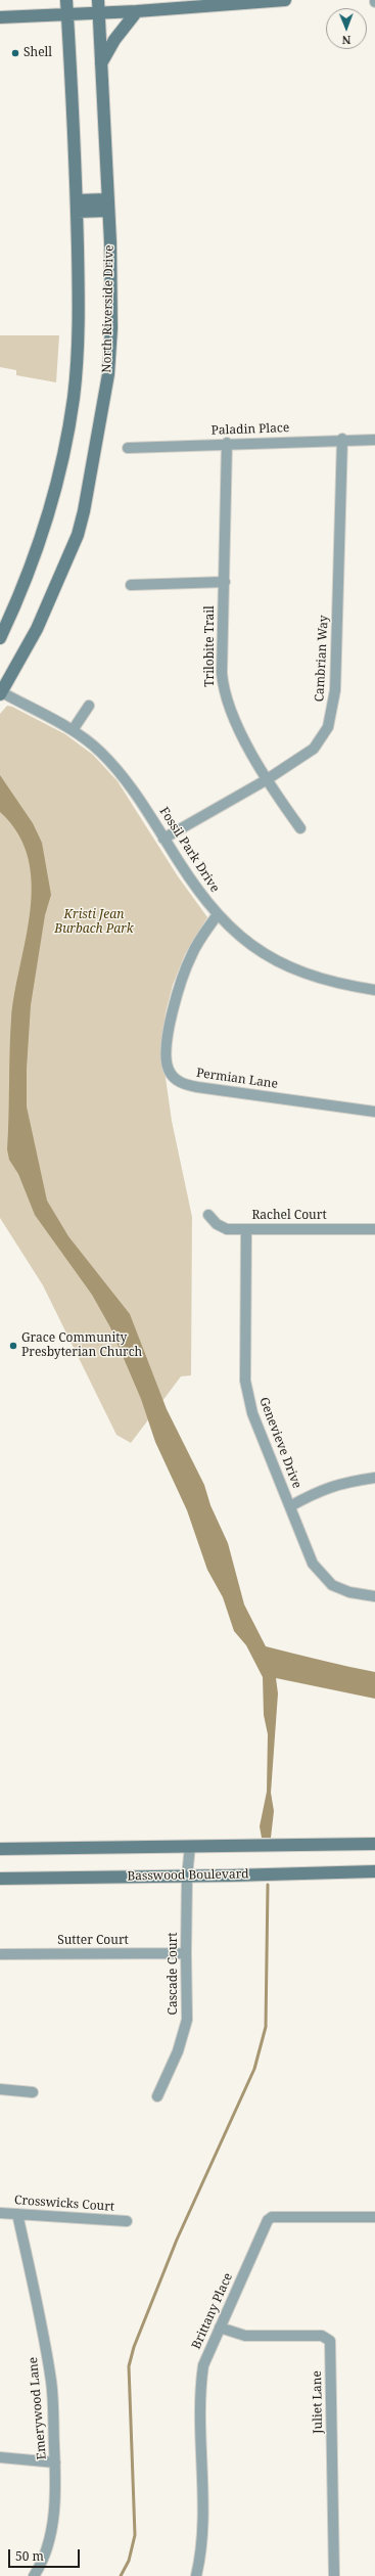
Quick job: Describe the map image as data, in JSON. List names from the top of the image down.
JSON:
{
  "streets": {
    "main road": ["North Riverside Drive", "Basswood Boulevard"],
    "street": [
      "Paladin Place",
      "Trilobite Trail",
      "Cambrian Way",
      "Fossil Park Drive",
      "Permian Lane",
      "Rachel Court",
      "Genevieve Drive",
      "Sutter Court",
      "Cascade Court",
      "Crosswicks Court",
      "Brittany Place",
      "Juliet Lane",
      "Emerywood Lane"
    ]
  },
  "crossings": [
    ["North Riverside Drive", "Fossil Park Drive"],
    ["Paladin Place", "Trilobite Trail"],
    ["Paladin Place", "Cambrian Way"],
    ["Trilobite Trail", "Cambrian Way"],
    ["Cambrian Way", "Fossil Park Drive"],
    ["Fossil Park Drive", "Permian Lane"],
    ["Rachel Court", "Genevieve Drive"],
    ["Basswood Boulevard", "Cascade Court"],
    ["Sutter Court", "Cascade Court"],
    ["Crosswicks Court", "Emerywood Lane"],
    ["Brittany Place", "Juliet Lane"]
  ],
  "parks": ["Kristi Jean Burbach Park"],
  "places": ["Shell", "Grace Community Presbyterian Church"],
  "scale_bar": "50 m",
  "north": "bottom"
}
